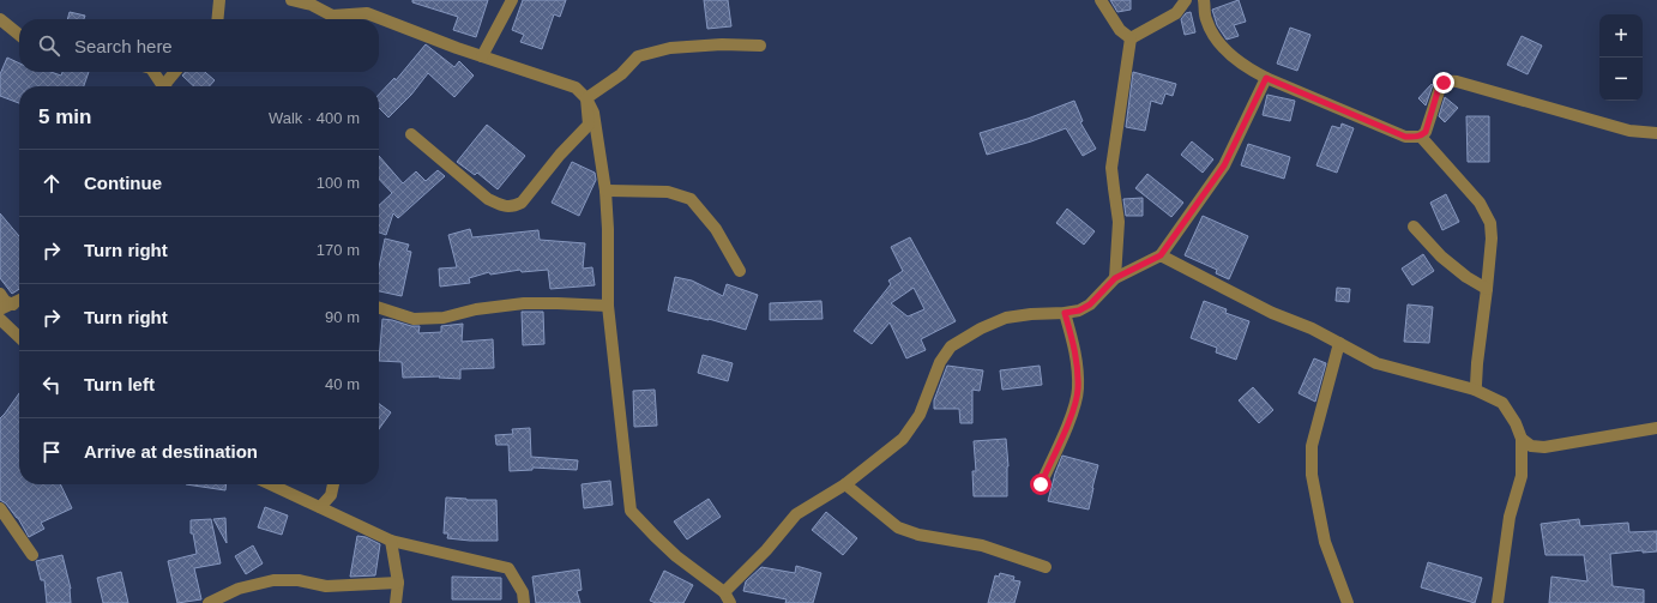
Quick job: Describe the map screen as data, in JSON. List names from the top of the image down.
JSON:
{
  "page": {
    "map_buttons": ["+", "−"],
    "search": "Search here",
    "heading": ["5 min", "Walk · 400 m"],
    "list": [
      ["Continue", "100 m"],
      ["Turn right", "170 m"],
      ["Turn right", "90 m"],
      ["Turn left", "40 m"],
      "Arrive at destination"
    ]
  }
}
